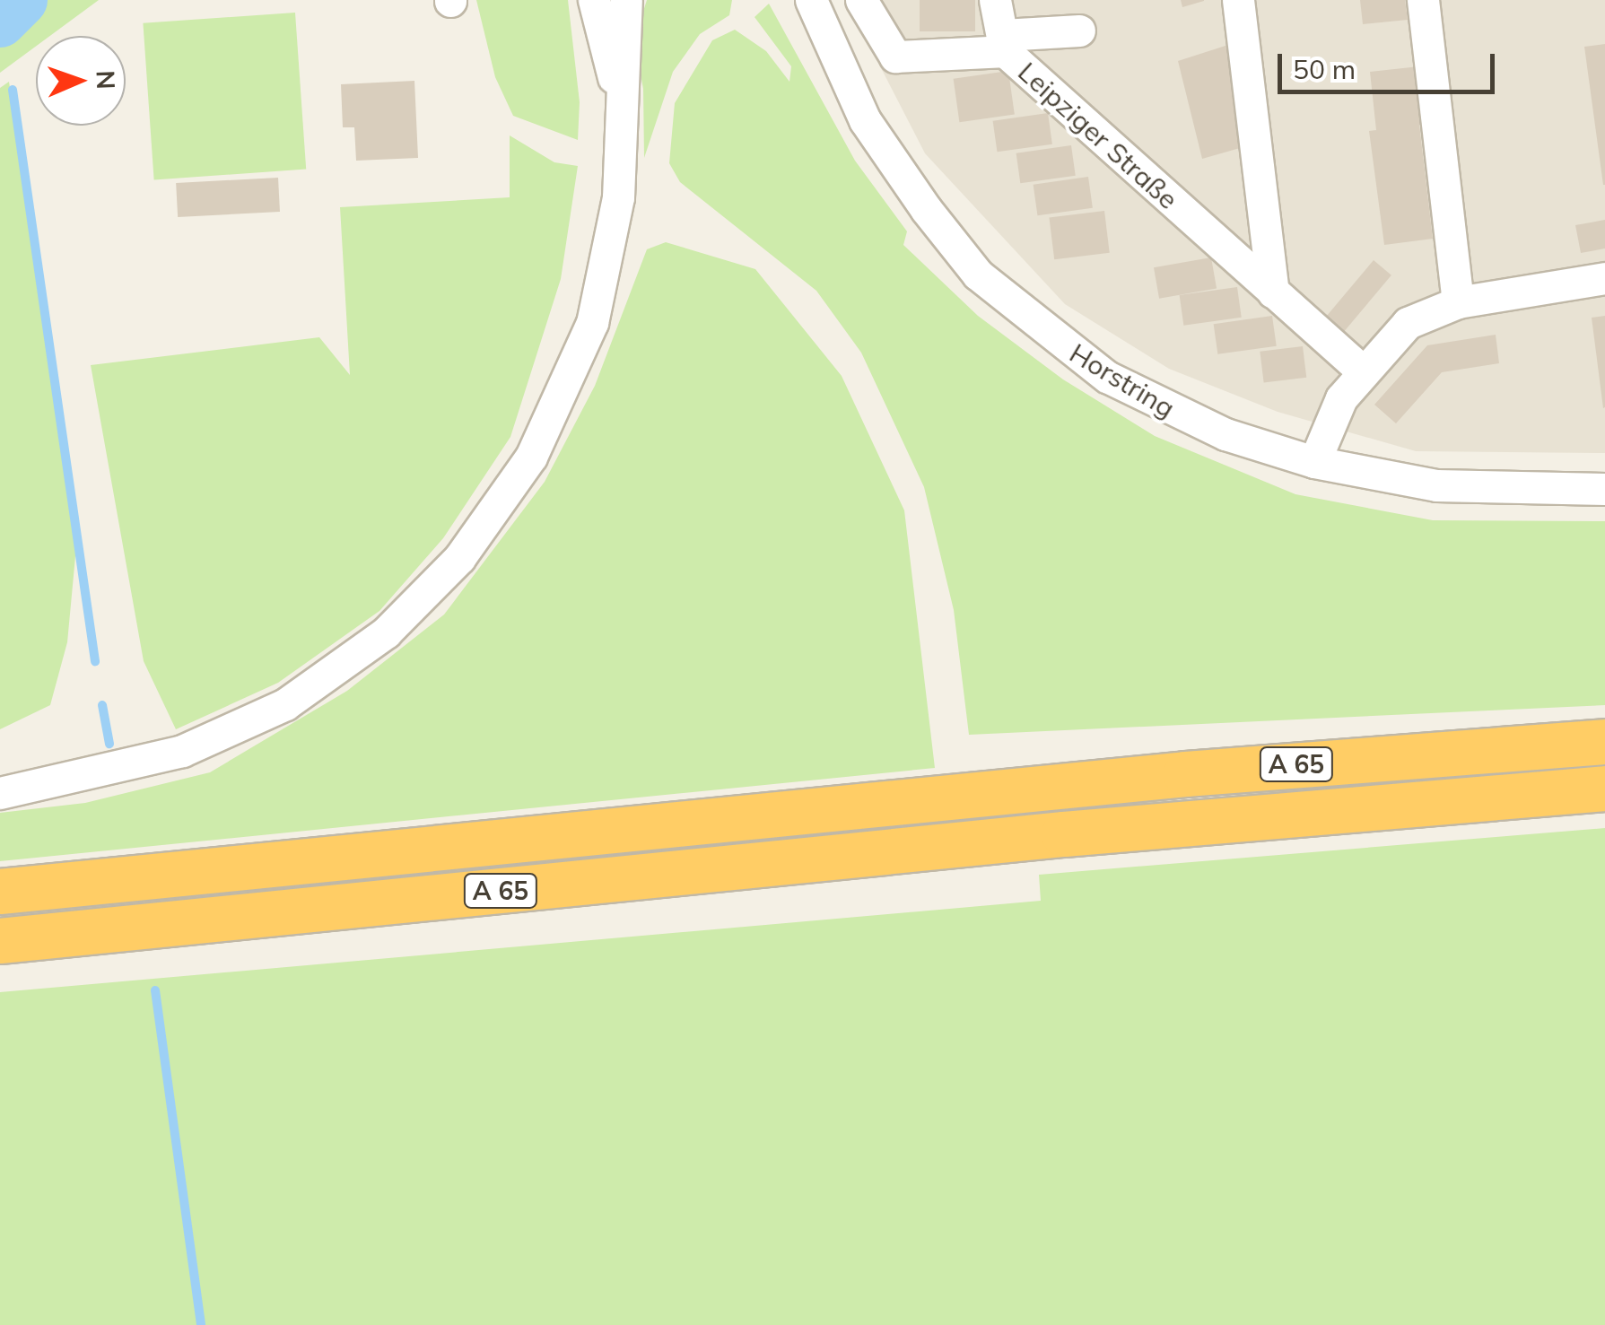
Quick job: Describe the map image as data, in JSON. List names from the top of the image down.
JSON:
{
  "streets": {
    "highway": ["A 65"],
    "street": ["Leipziger Straße", "Horstring"]
  },
  "scale_bar": "50 m",
  "north": "right"
}
